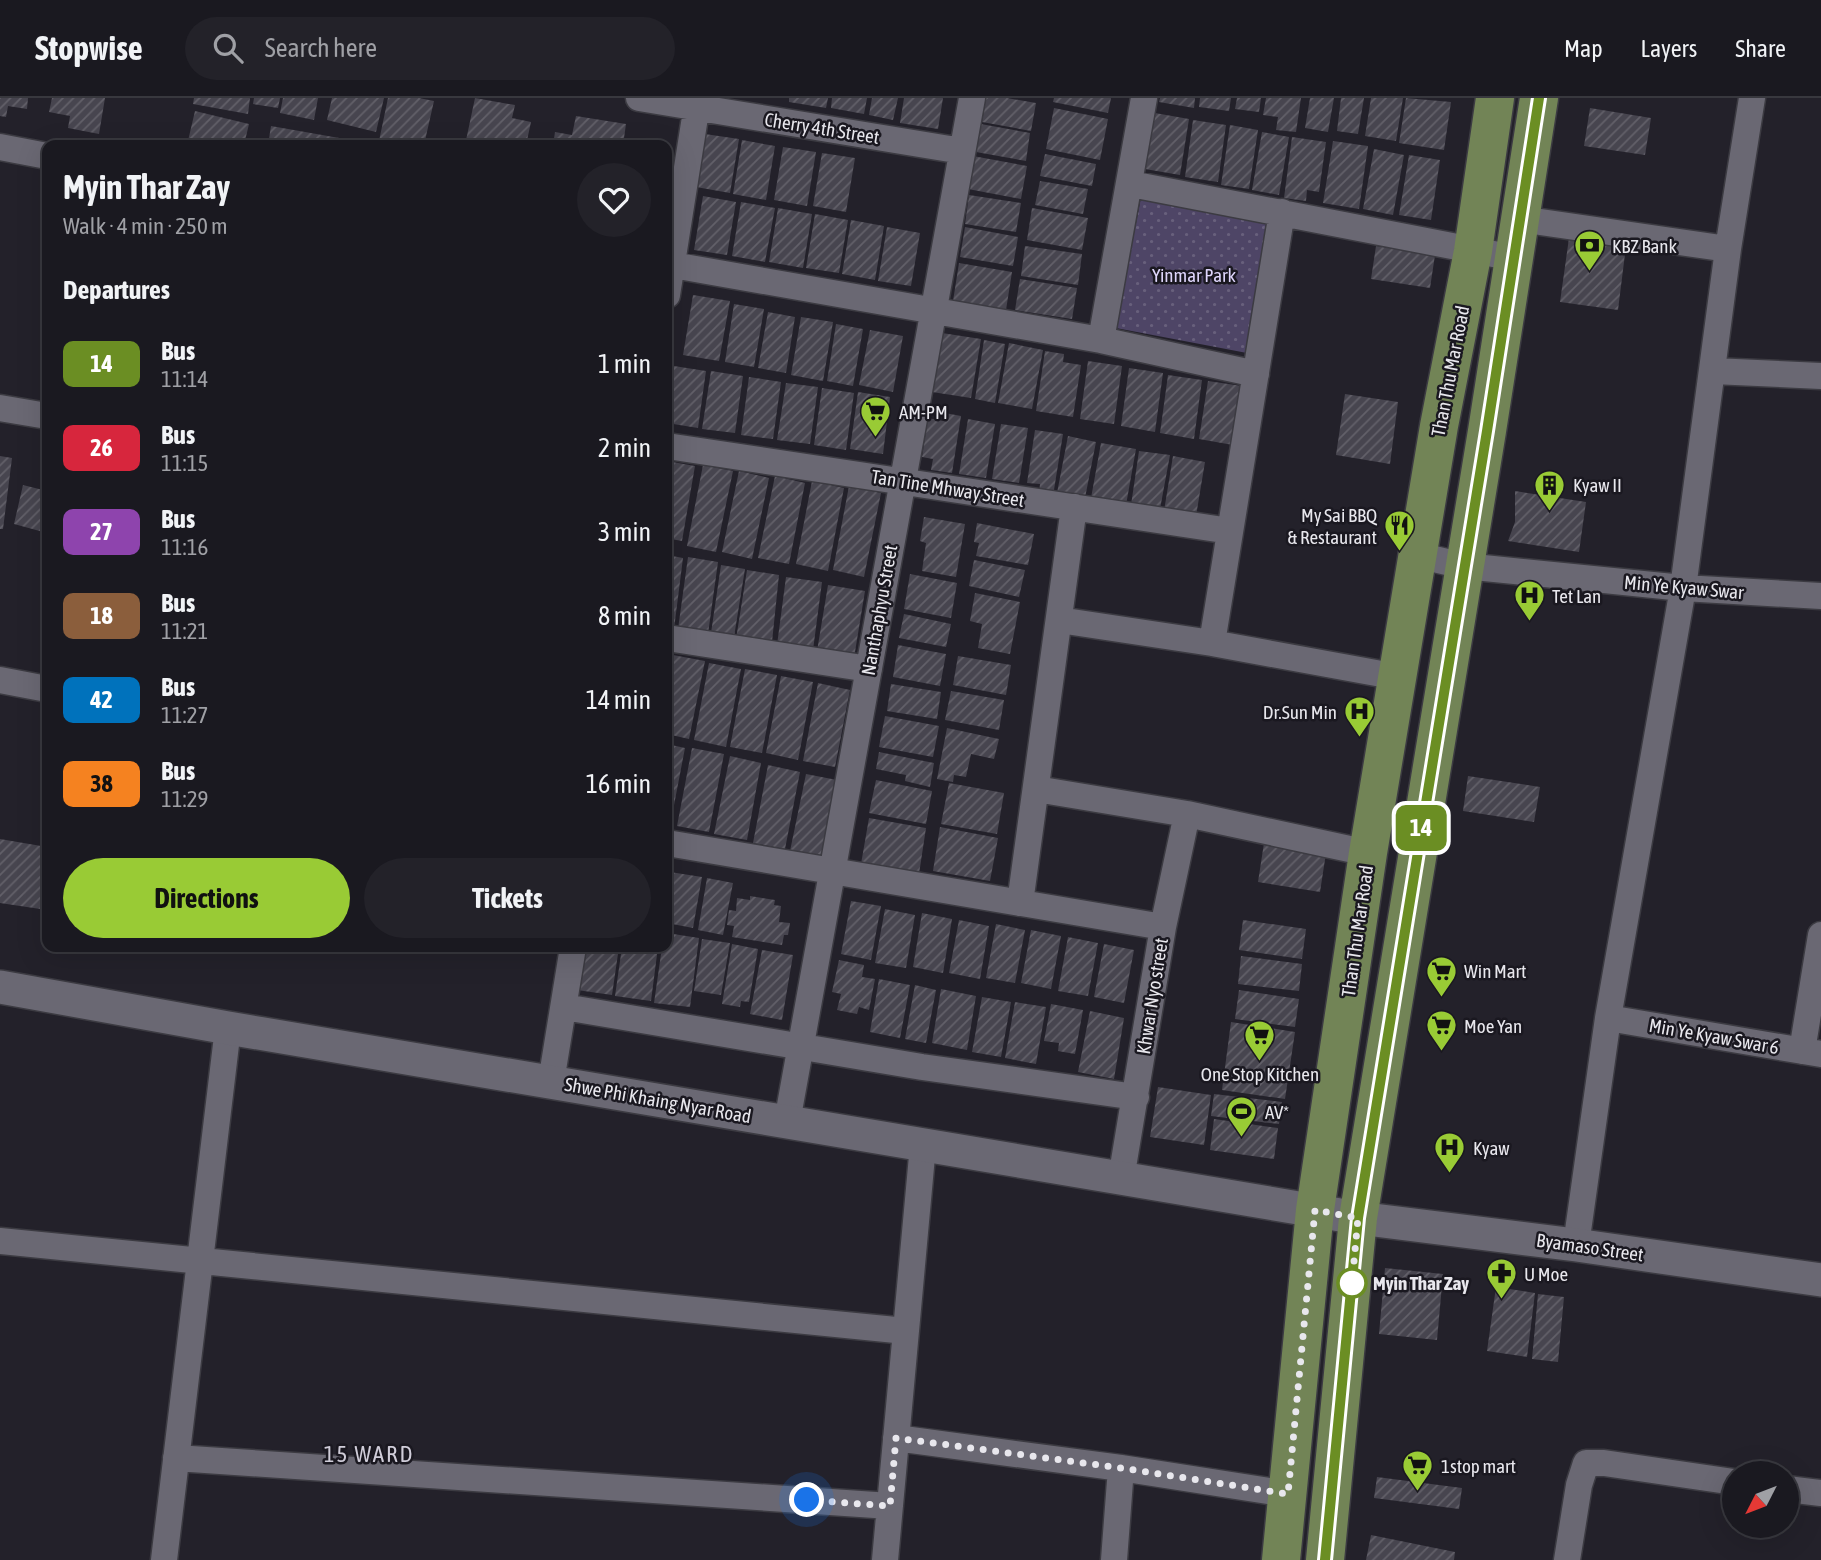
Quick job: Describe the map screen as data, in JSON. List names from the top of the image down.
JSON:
{
  "streets": {
    "main road": ["Than Thu Mar Road"],
    "street": [
      "Cherry 4th Street",
      "Tan Tine Mhway Street",
      "Min Ye Kyaw Swar",
      "Nanthaphyu Street",
      "Khwar Nyo street",
      "Min Ye Kyaw Swar 6",
      "Shwe Phi Khaing Nyar Road",
      "Byamaso Street"
    ]
  },
  "crossings": [
    ["Cherry 4th Street", "Nanthaphyu Street"],
    ["Than Thu Mar Road", "Min Ye Kyaw Swar"],
    ["Than Thu Mar Road", "Shwe Phi Khaing Nyar Road"],
    ["Than Thu Mar Road", "Byamaso Street"],
    ["Tan Tine Mhway Street", "Nanthaphyu Street"],
    ["Nanthaphyu Street", "Shwe Phi Khaing Nyar Road"],
    ["Khwar Nyo street", "Shwe Phi Khaing Nyar Road"],
    ["Shwe Phi Khaing Nyar Road", "Byamaso Street"]
  ],
  "districts": ["15 WARD"],
  "parks": ["Yinmar Park"],
  "places": {
    "bank": ["KBZ Bank"],
    "supermarket": [
      "AM-PM",
      "Win Mart",
      "Moe Yan",
      "One Stop Kitchen",
      "1stop mart"
    ],
    "building": ["Kyaw II"],
    "restaurant": ["My Sai BBQ & Restaurant"],
    "hospital": ["Tet Lan", "Dr.Sun Min", "Kyaw"],
    "sports": ["AV*"],
    "other": ["Myin Thar Zay"],
    "pharmacy": ["U Moe"]
  },
  "lines": ["bus line 14"],
  "north": "bottom left",
  "page": {
    "header": "Stopwise",
    "search": "Search here",
    "nav": ["Map", "Layers", "Share"],
    "on_map": "14",
    "heading": [
      ["Myin Thar Zay", "Walk · 4 min · 250 m"],
      "Departures"
    ],
    "list": [
      {
        "mark": "14",
        "name": "Bus",
        "note": "11:14",
        "value": "1 min"
      },
      {
        "mark": "26",
        "name": "Bus",
        "note": "11:15",
        "value": "2 min"
      },
      {
        "mark": "27",
        "name": "Bus",
        "note": "11:16",
        "value": "3 min"
      },
      {
        "mark": "18",
        "name": "Bus",
        "note": "11:21",
        "value": "8 min"
      },
      {
        "mark": "42",
        "name": "Bus",
        "note": "11:27",
        "value": "14 min"
      },
      {
        "mark": "38",
        "name": "Bus",
        "note": "11:29",
        "value": "16 min"
      }
    ],
    "buttons": ["Directions", "Tickets"]
  }
}
